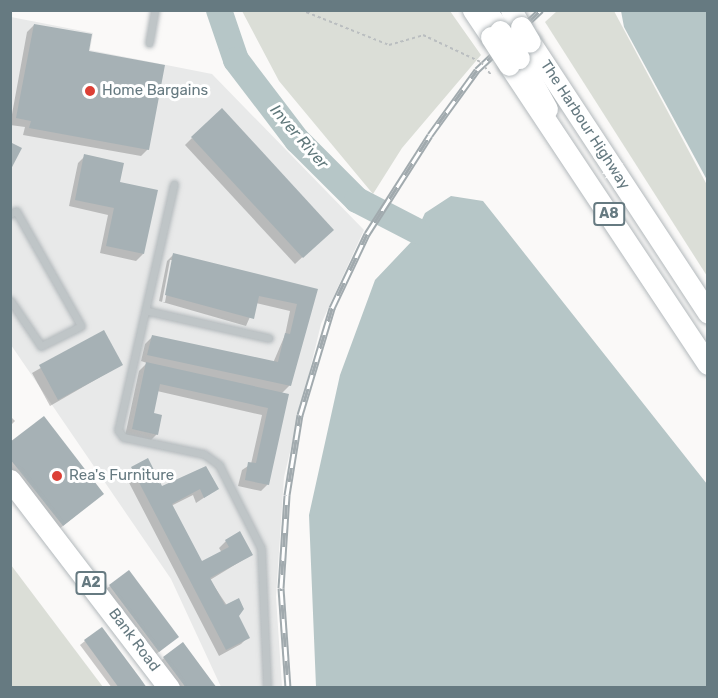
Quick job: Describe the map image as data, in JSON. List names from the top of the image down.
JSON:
{
  "streets": {
    "main road": [
      "The Harbour Highway",
      "A8",
      "A2",
      "Bank Road"
    ]
  },
  "crossings": [
    ["The Harbour Highway", "A8"]
  ],
  "water": ["Inver River"],
  "places": ["Home Bargains", "Rea's Furniture"]
}
